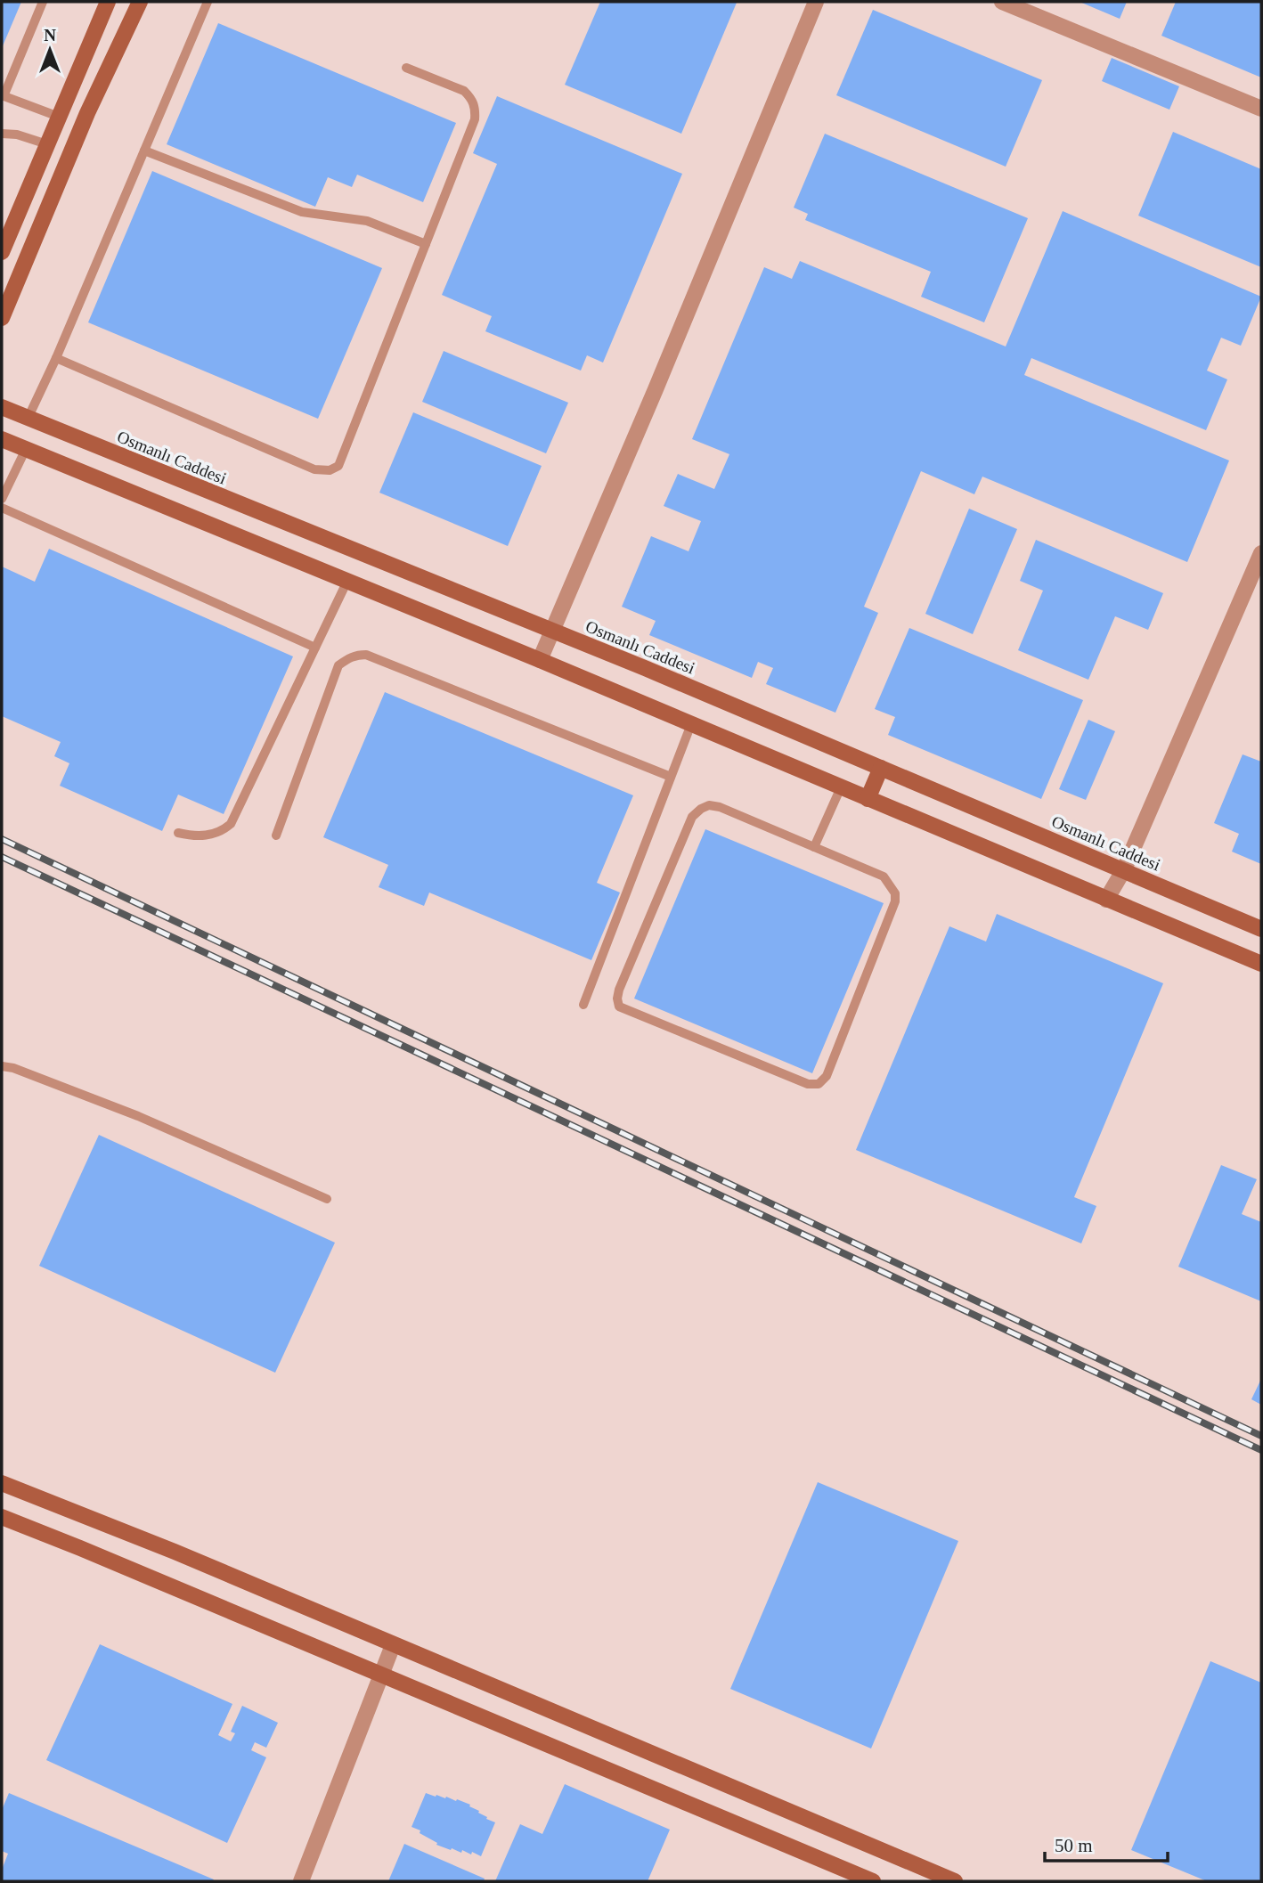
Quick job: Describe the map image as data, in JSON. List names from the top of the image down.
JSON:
{
  "streets": {
    "street": ["Osmanlı Caddesi"]
  },
  "scale_bar": "50 m",
  "north": "top"
}
